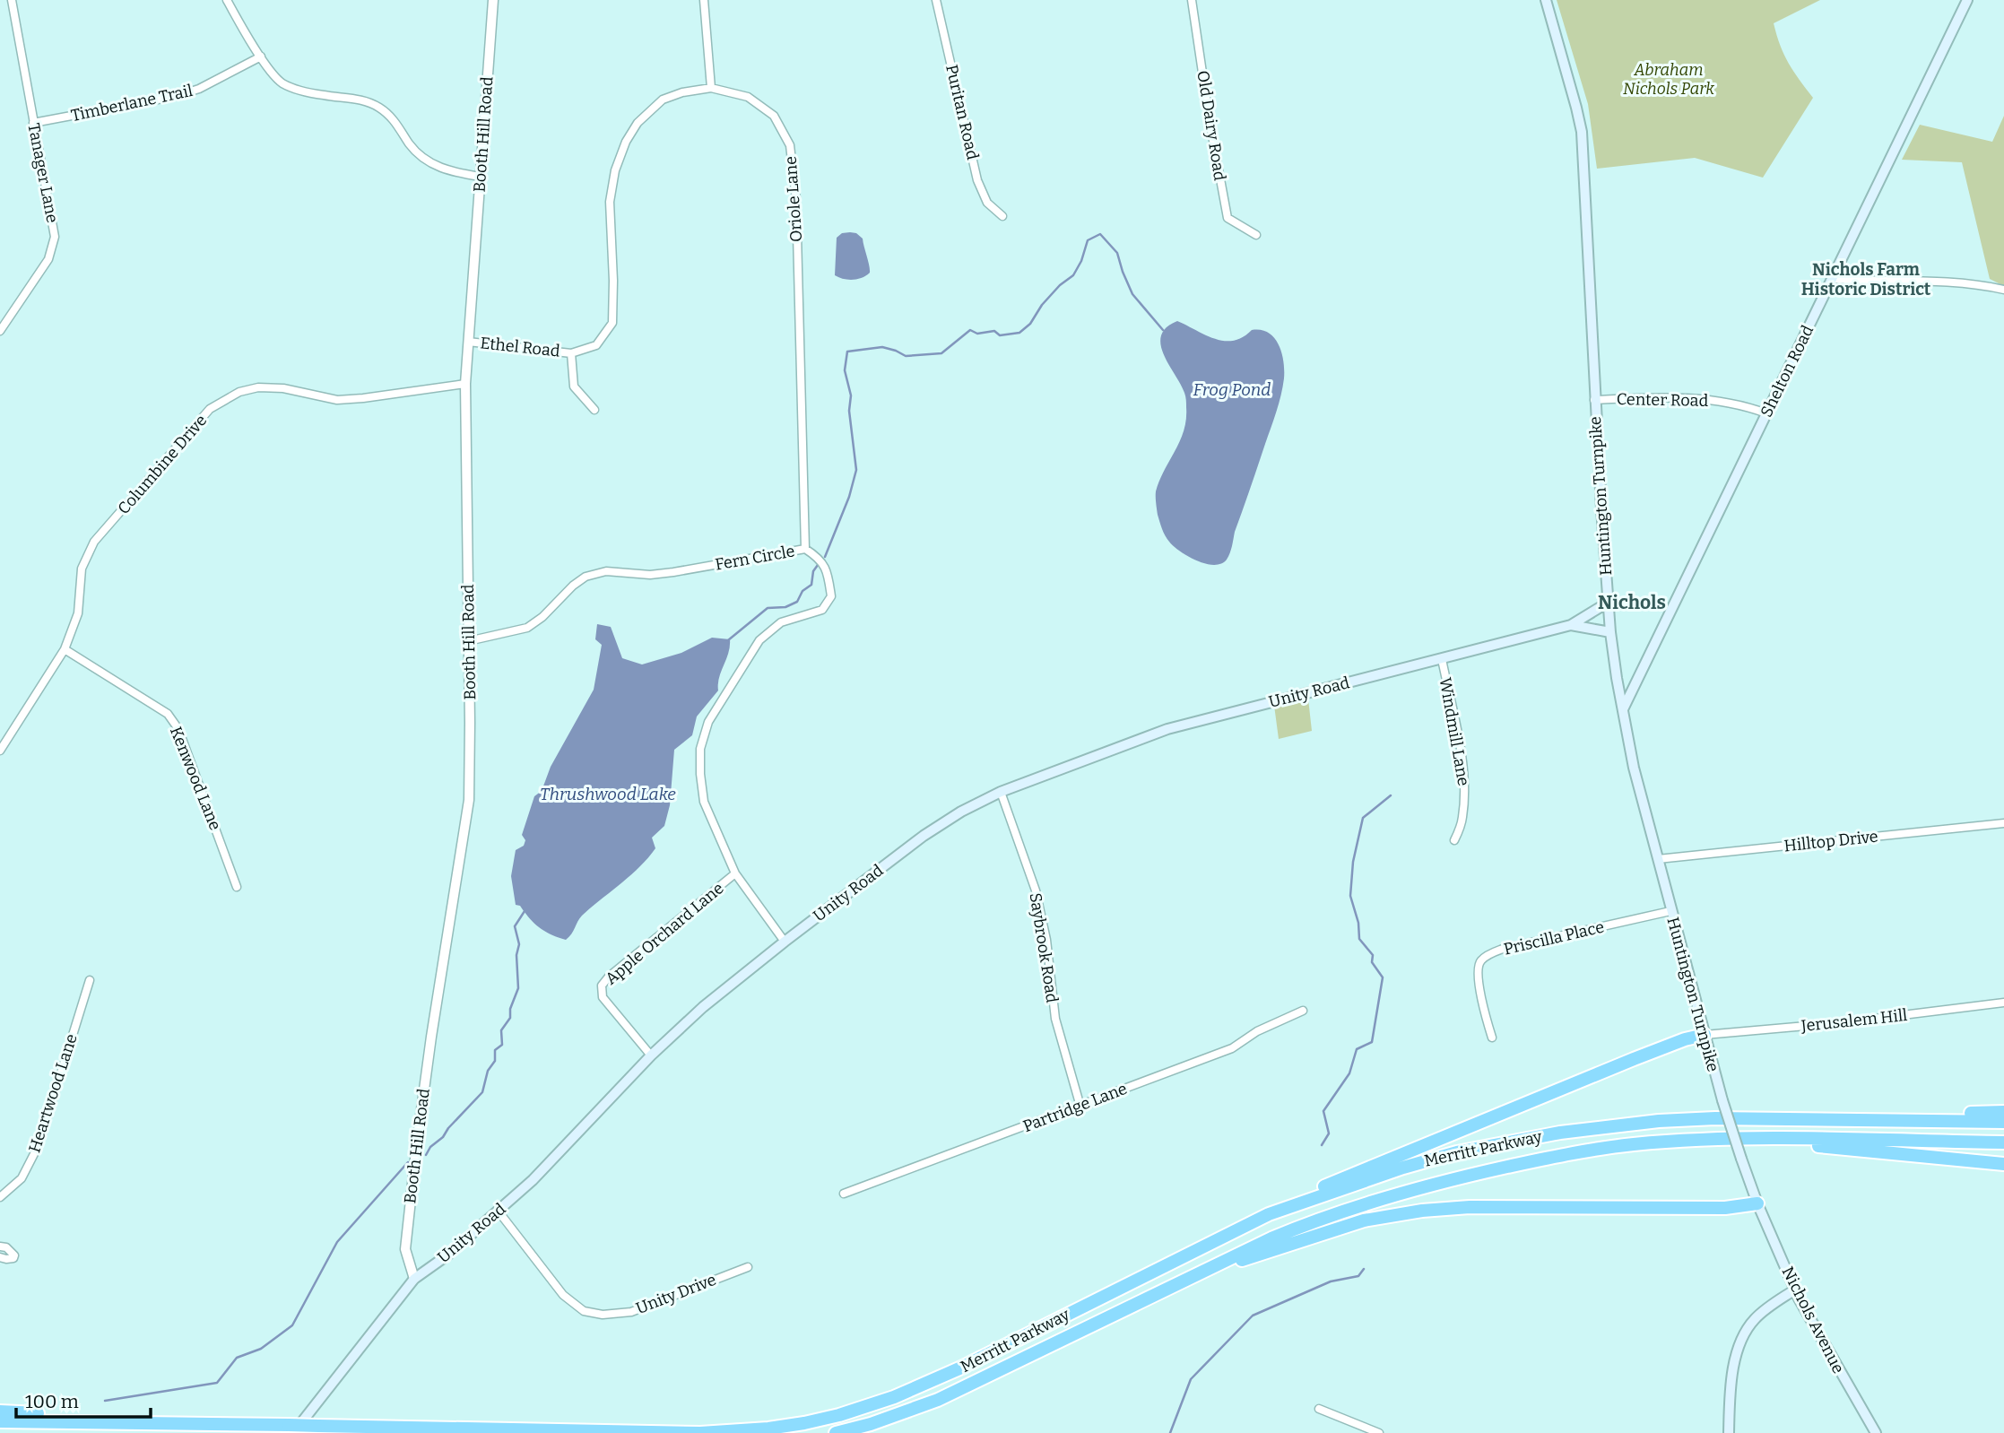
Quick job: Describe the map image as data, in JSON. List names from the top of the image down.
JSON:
{
  "streets": {
    "highway": ["Merritt Parkway"],
    "main road": [
      "Shelton Road",
      "Huntington Turnpike",
      "Unity Road",
      "Nichols Avenue"
    ],
    "street": [
      "Timberlane Trail",
      "Puritan Road",
      "Old Dairy Road",
      "Booth Hill Road",
      "Tanager Lane",
      "Oriole Lane",
      "Ethel Road",
      "Center Road",
      "Columbine Drive",
      "Fern Circle",
      "Windmill Lane",
      "Kenwood Lane",
      "Hilltop Drive",
      "Apple Orchard Lane",
      "Priscilla Place",
      "Saybrook Road",
      "Jerusalem Hill",
      "Heartwood Lane",
      "Partridge Lane",
      "Unity Drive"
    ]
  },
  "crossings": [
    ["Timberlane Trail", "Tanager Lane"],
    ["Booth Hill Road", "Ethel Road"],
    ["Booth Hill Road", "Columbine Drive"],
    ["Booth Hill Road", "Fern Circle"],
    ["Booth Hill Road", "Unity Road"],
    ["Oriole Lane", "Ethel Road"],
    ["Oriole Lane", "Fern Circle"],
    ["Shelton Road", "Center Road"],
    ["Shelton Road", "Huntington Turnpike"],
    ["Center Road", "Huntington Turnpike"],
    ["Columbine Drive", "Kenwood Lane"],
    ["Huntington Turnpike", "Unity Road"],
    ["Huntington Turnpike", "Hilltop Drive"],
    ["Huntington Turnpike", "Priscilla Place"],
    ["Huntington Turnpike", "Jerusalem Hill"],
    ["Huntington Turnpike", "Nichols Avenue"],
    ["Fern Circle", "Unity Road"],
    ["Fern Circle", "Apple Orchard Lane"],
    ["Unity Road", "Windmill Lane"],
    ["Unity Road", "Apple Orchard Lane"],
    ["Unity Road", "Saybrook Road"],
    ["Unity Road", "Merritt Parkway"],
    ["Unity Road", "Unity Drive"],
    ["Saybrook Road", "Partridge Lane"]
  ],
  "districts": ["Nichols Farm Historic District", "Nichols"],
  "water": ["Frog Pond", "Thrushwood Lake"],
  "parks": ["Abraham Nichols Park"],
  "scale_bar": "100 m"
}
